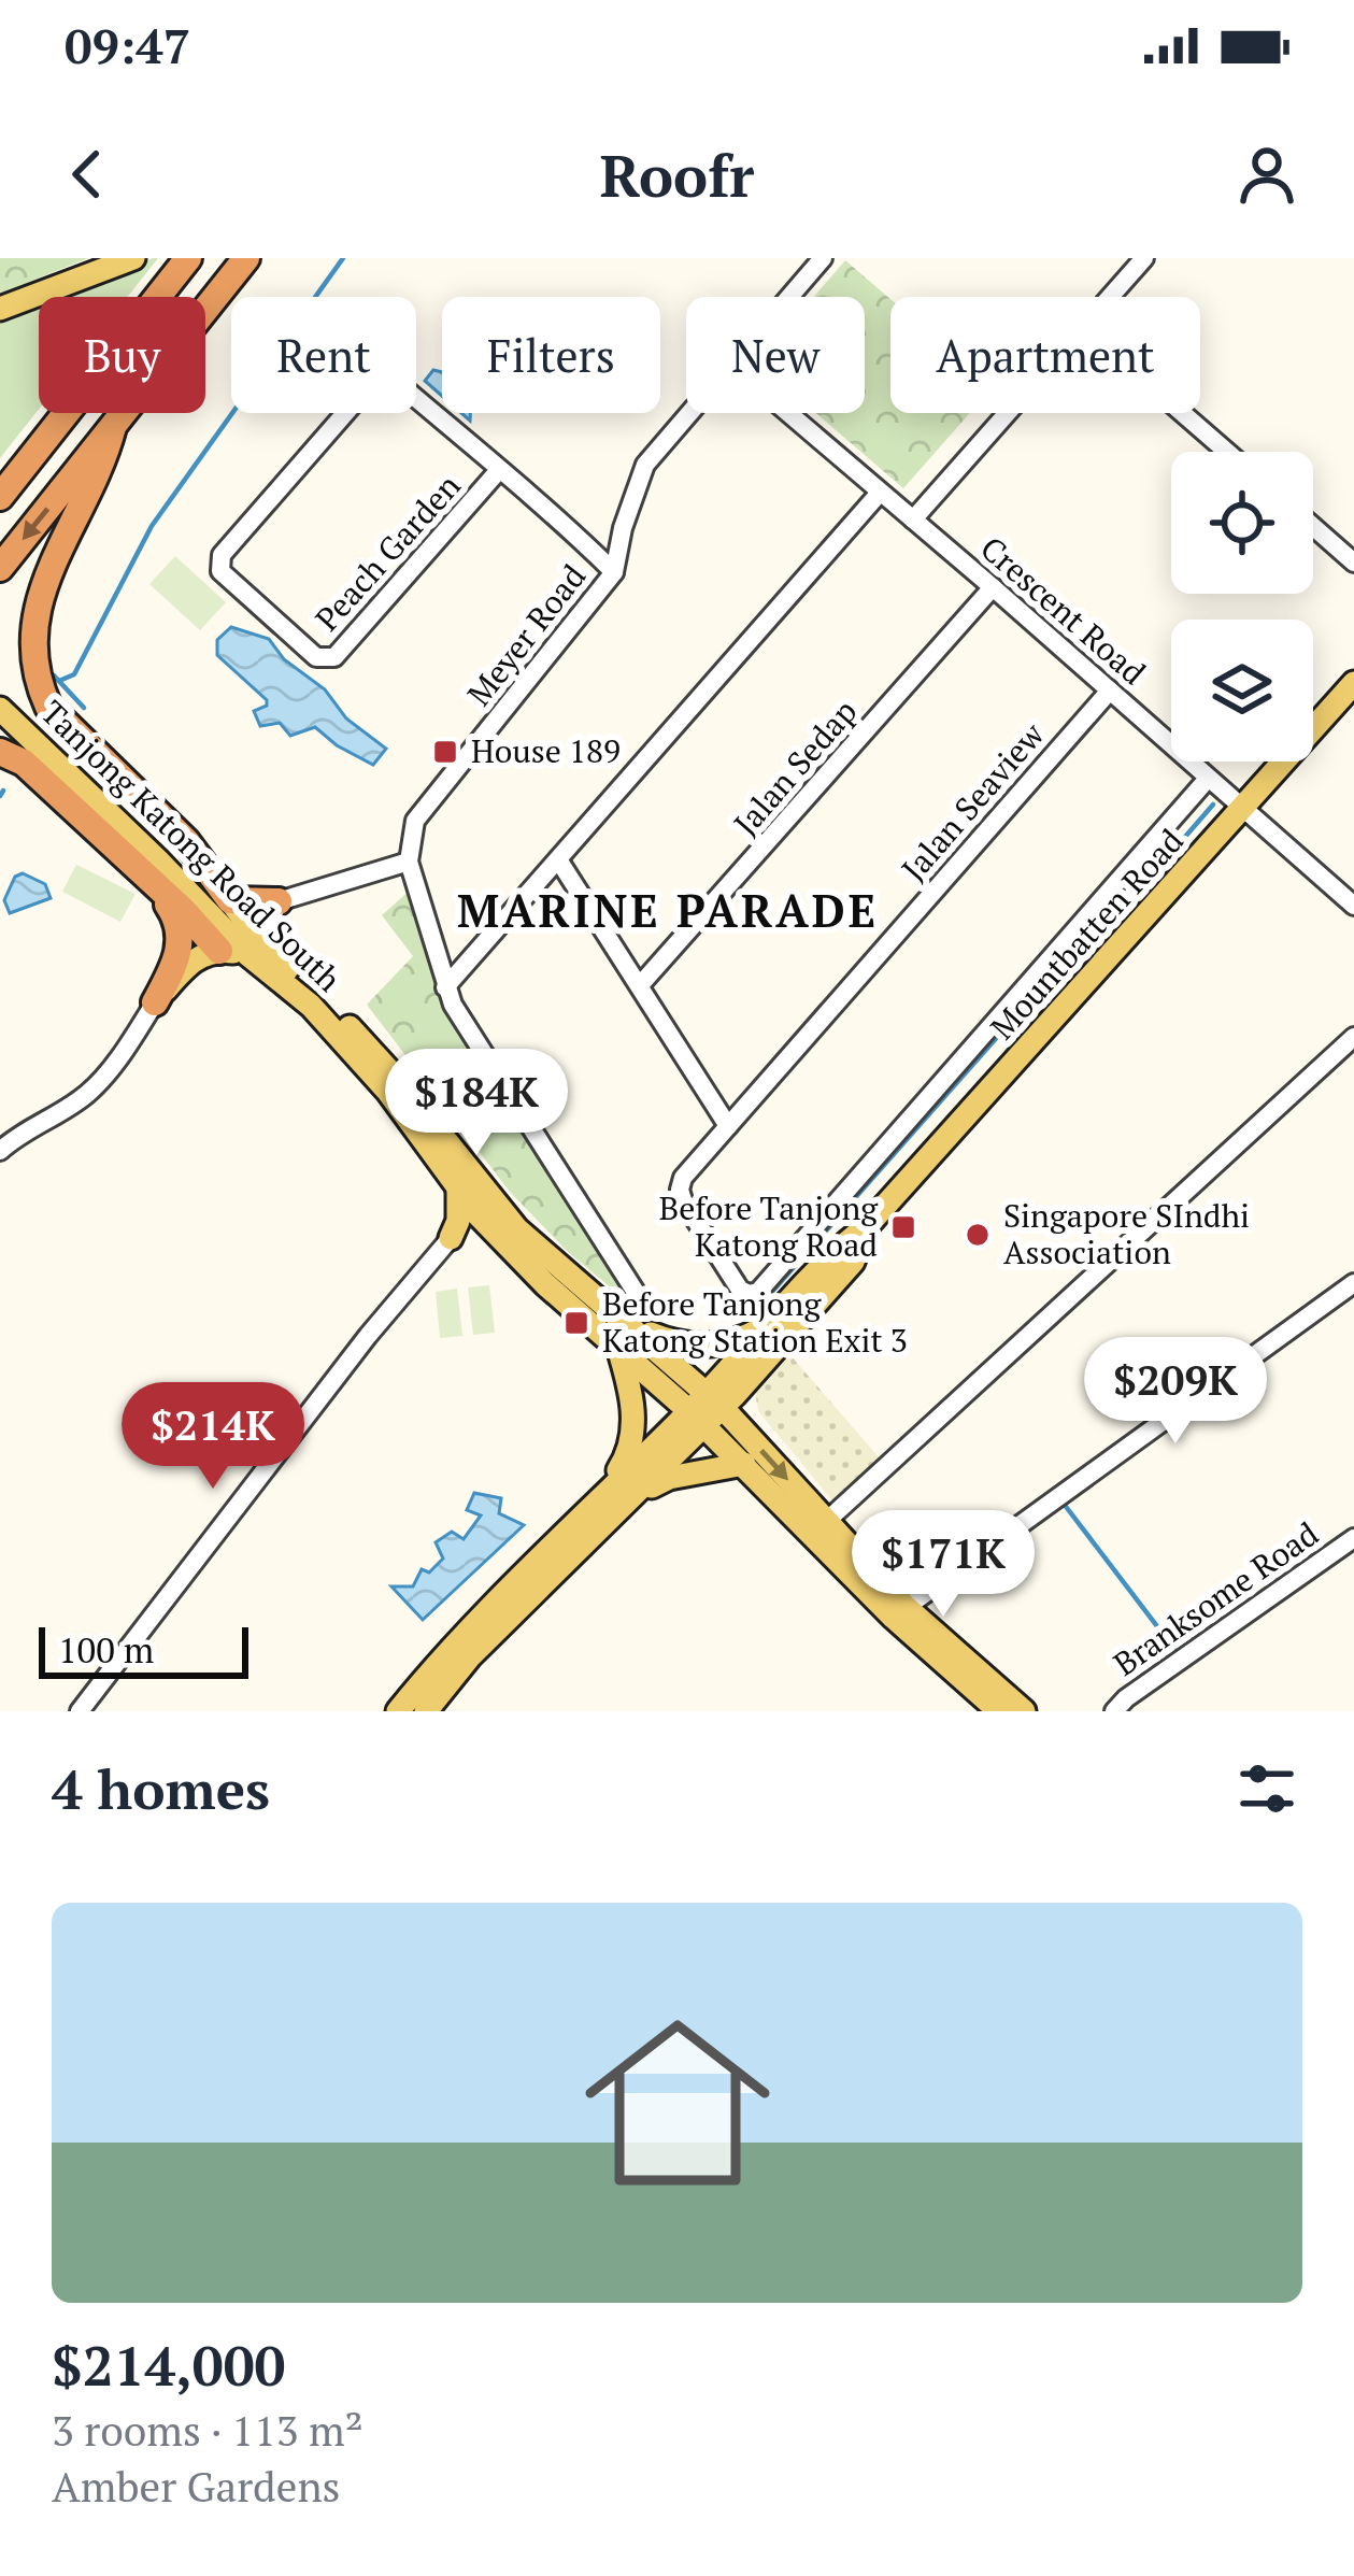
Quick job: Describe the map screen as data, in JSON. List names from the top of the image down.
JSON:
{
  "streets": {
    "main road": ["Tanjong Katong Road South", "Mountbatten Road"],
    "street": [
      "Peach Garden",
      "Crescent Road",
      "Meyer Road",
      "Jalan Sedap",
      "Jalan Seaview",
      "Branksome Road"
    ]
  },
  "crossings": [
    ["Peach Garden", "Meyer Road"],
    ["Crescent Road", "Jalan Sedap"],
    ["Crescent Road", "Jalan Seaview"],
    ["Crescent Road", "Mountbatten Road"],
    ["Jalan Seaview", "Mountbatten Road"],
    ["Tanjong Katong Road South", "Mountbatten Road"]
  ],
  "districts": ["MARINE PARADE"],
  "places": {
    "transit": ["House 189", "Before Tanjong Katong Road", "Before Tanjong Katong Station Exit 3"],
    "other": ["Singapore SIndhi Association"]
  },
  "scale_bar": "100 m",
  "page": {
    "status": "09:47",
    "header": "Roofr",
    "chip": [
      "Buy",
      "Rent",
      "Filters",
      "New",
      "Apartment"
    ],
    "price": [
      "$184K",
      "$209K",
      "$214K",
      "$171K"
    ],
    "scale": "100 m",
    "heading": "4 homes",
    "list": [
      {
        "name": "$214,000",
        "note": "3 rooms · 113 m² · Amber Gardens"
      }
    ]
  }
}
